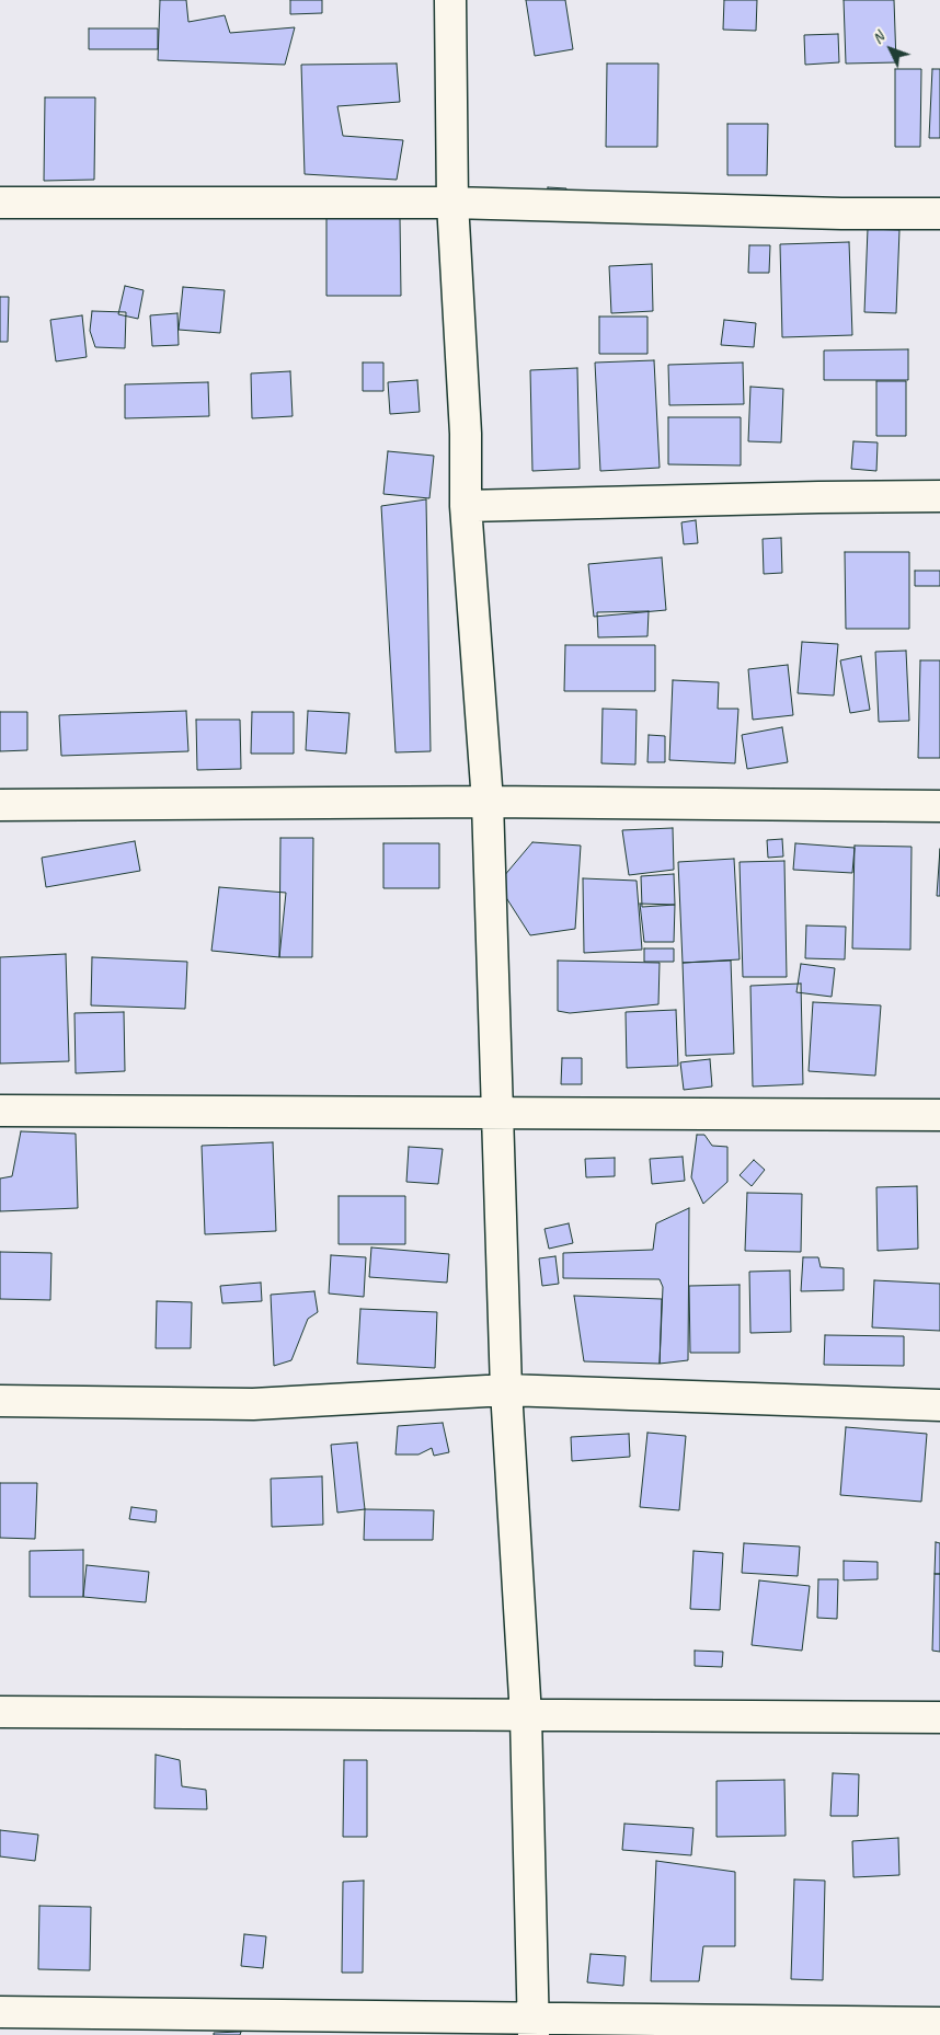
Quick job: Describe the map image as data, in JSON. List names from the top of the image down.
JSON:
{
  "north": "top left"
}
